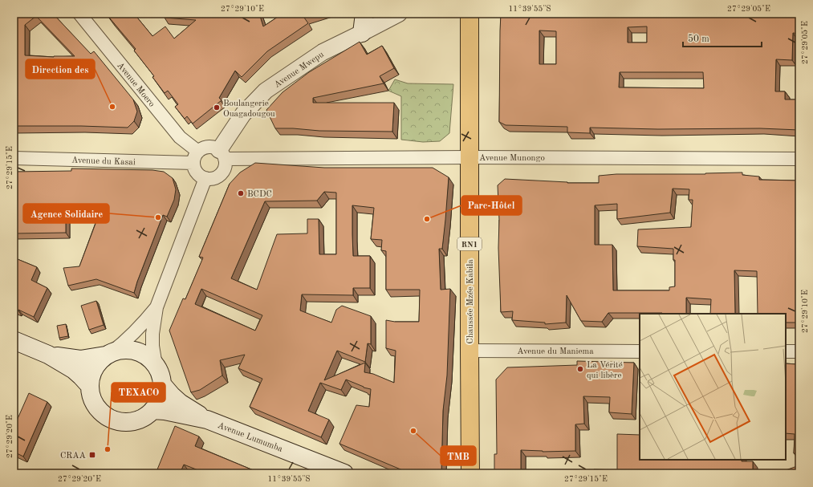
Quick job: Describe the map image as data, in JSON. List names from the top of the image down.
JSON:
{
  "streets": {
    "highway": ["RN1", "Chaussée Mzée Kabila"],
    "main road": ["Avenue Lumumba"],
    "street": [
      "Avenue Mwepu",
      "Avenue Moero",
      "Avenue Munongo",
      "Avenue du Kasai",
      "Avenue du Maniema"
    ]
  },
  "crossings": [
    ["Avenue Mwepu", "Avenue Moero"],
    ["Avenue Mwepu", "Avenue Munongo"],
    ["Avenue Mwepu", "Avenue du Kasai"],
    ["Avenue Moero", "Avenue Munongo"],
    ["Avenue Moero", "Avenue du Kasai"],
    ["Avenue Munongo", "Avenue du Kasai"],
    ["Avenue Munongo", "Chaussée Mzée Kabila"],
    ["Chaussée Mzée Kabila", "Avenue du Maniema"]
  ],
  "places": {
    "other": [
      "Direction des",
      "Boulangerie Ouagadougou",
      "BCDC",
      "Agence Solidaire",
      "Parc-Hôtel",
      "La Vérité qui libère",
      "TMB",
      "TEXACO"
    ],
    "transit": ["CRAA"]
  },
  "scale_bar": "50 m",
  "coordinates": [
    "27°29'10\"E",
    "11°39'55\"S",
    "27°29'05\"E",
    "27°29'15\"E",
    "27°29'20\"E"
  ]
}
